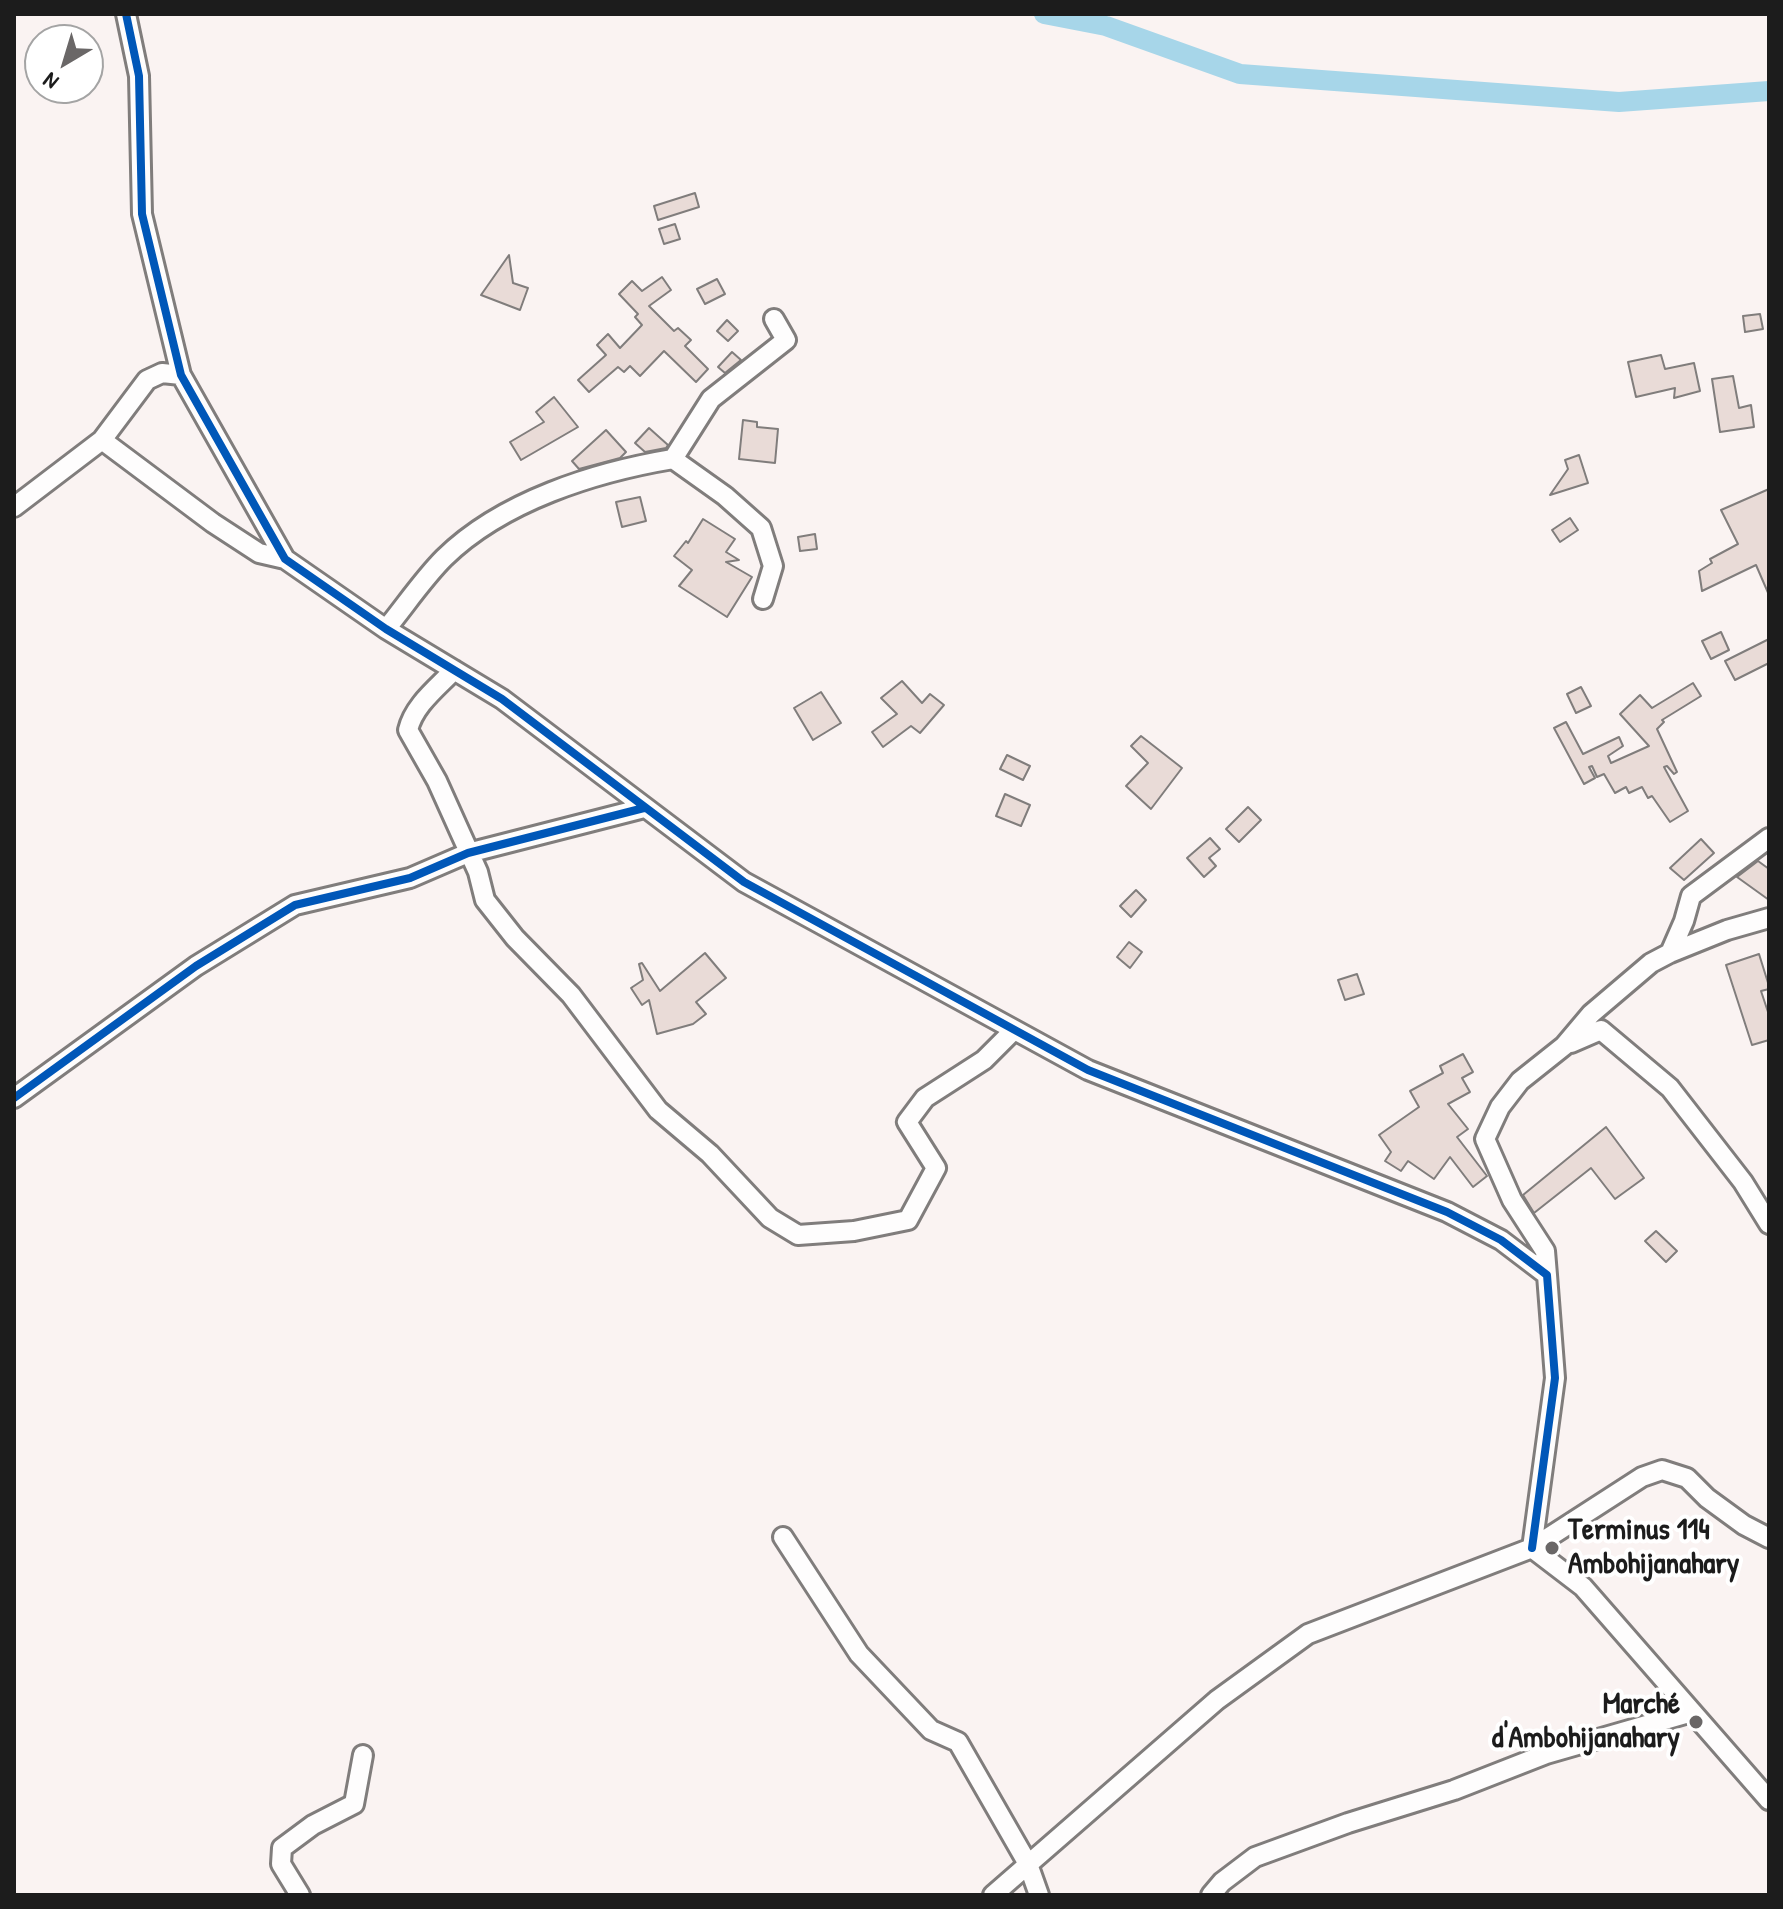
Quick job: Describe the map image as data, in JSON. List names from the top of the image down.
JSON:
{
  "places": ["Terminus 114 Ambohijanahary", "Marché d'Ambohijanahary"],
  "north": "bottom left"
}
